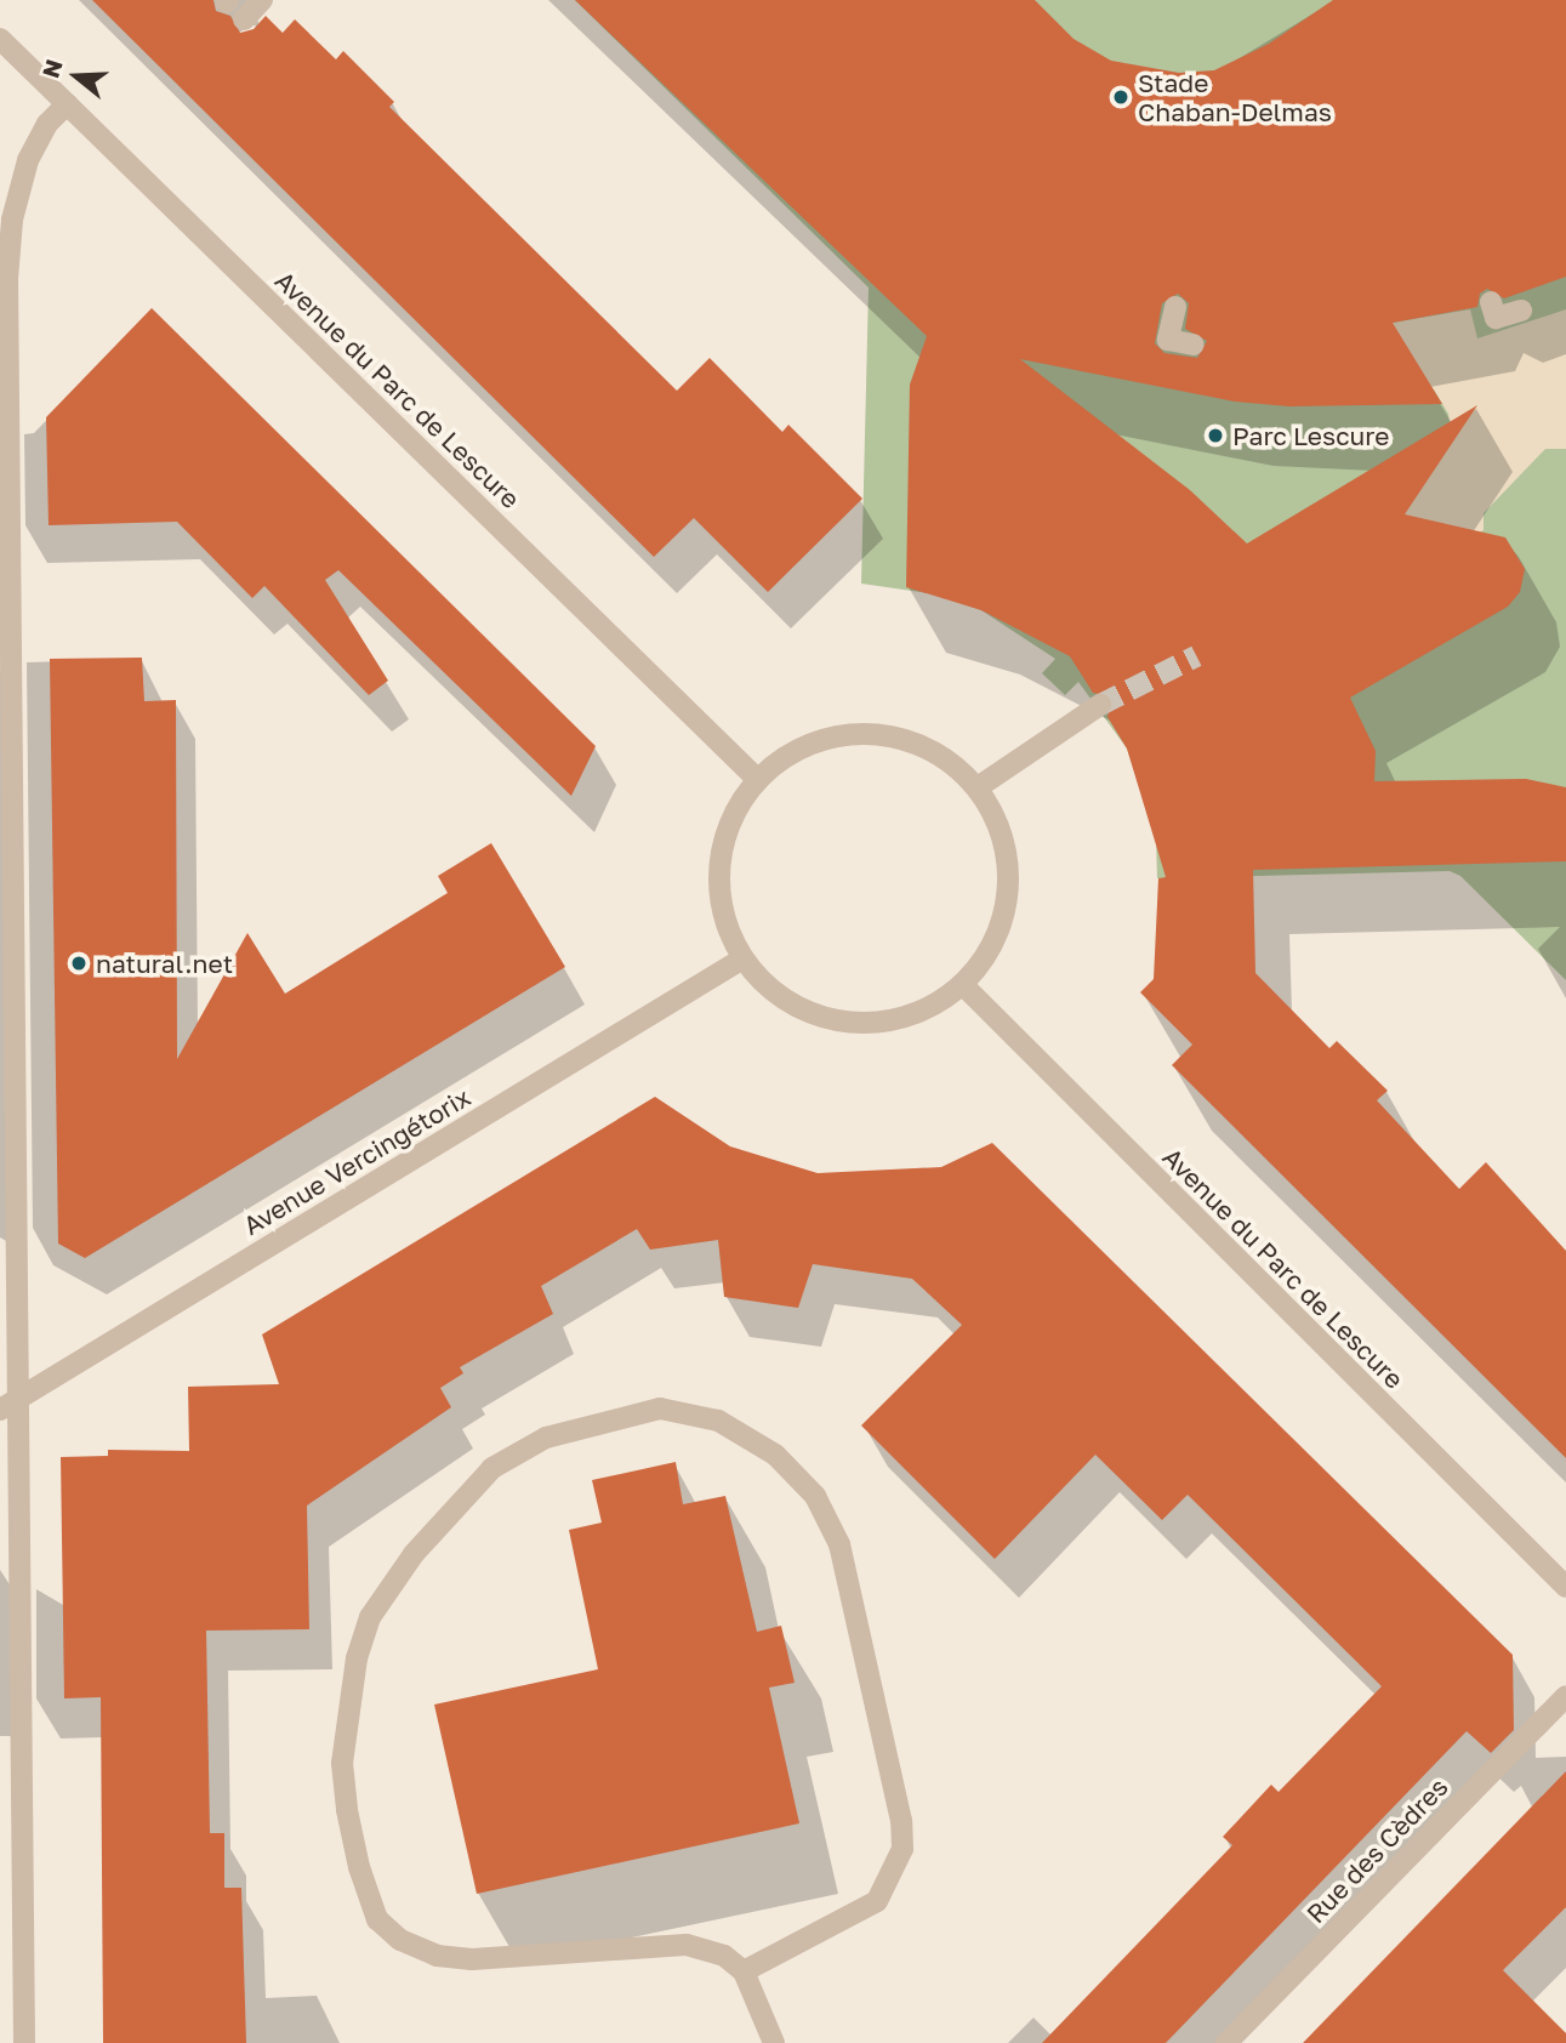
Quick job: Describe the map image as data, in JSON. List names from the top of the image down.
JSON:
{
  "streets": {
    "street": ["Avenue du Parc de Lescure", "Avenue Vercingétorix", "Rue des Cèdres"]
  },
  "crossings": [
    ["Avenue du Parc de Lescure", "Avenue Vercingétorix"]
  ],
  "places": ["Stade Chaban-Delmas", "Parc Lescure", "natural.net"],
  "north": "left"
}
